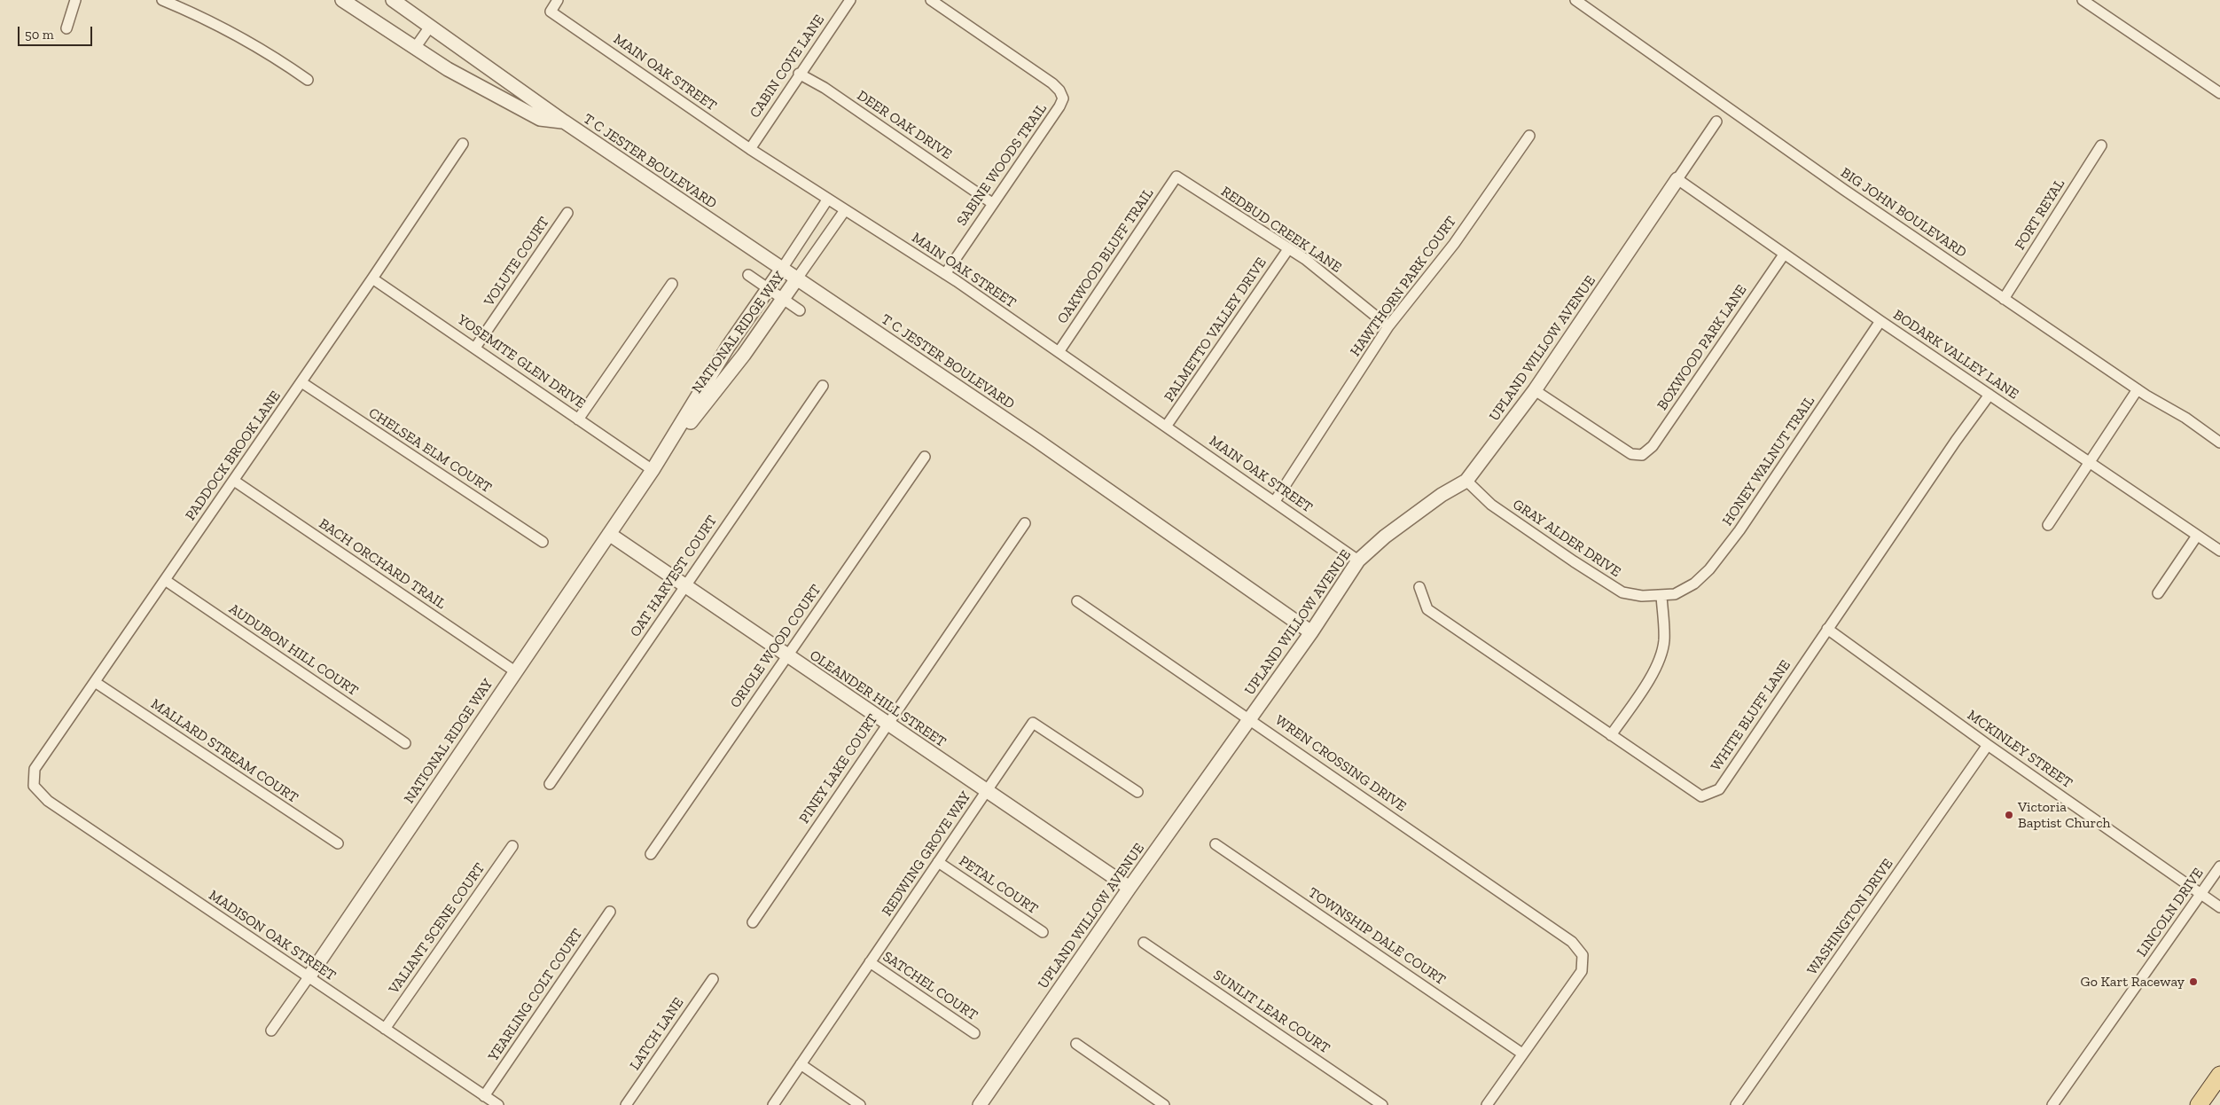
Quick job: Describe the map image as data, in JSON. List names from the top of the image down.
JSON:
{
  "streets": {
    "street": [
      "CABIN COVE LANE",
      "MAIN OAK STREET",
      "DEER OAK DRIVE",
      "T C JESTER BOULEVARD",
      "SABINE WOODS TRAIL",
      "BIG JOHN BOULEVARD",
      "FORT REYAL",
      "REDBUD CREEK LANE",
      "OAKWOOD BLUFF TRAIL",
      "VOLUTE COURT",
      "HAWTHORN PARK COURT",
      "PALMETTO VALLEY DRIVE",
      "NATIONAL RIDGE WAY",
      "BOXWOOD PARK LANE",
      "UPLAND WILLOW AVENUE",
      "BODARK VALLEY LANE",
      "YOSEMITE GLEN DRIVE",
      "CHELSEA ELM COURT",
      "PADDOCK BROOK LANE",
      "HONEY WALNUT TRAIL",
      "GRAY ALDER DRIVE",
      "BACH ORCHARD TRAIL",
      "OAT HARVEST COURT",
      "ORIOLE WOOD COURT",
      "AUDUBON HILL COURT",
      "OLEANDER HILL STREET",
      "WHITE BLUFF LANE",
      "MCKINLEY STREET",
      "MALLARD STREAM COURT",
      "WREN CROSSING DRIVE",
      "PINEY LAKE COURT",
      "REDWING GROVE WAY",
      "PETAL COURT",
      "LINCOLN DRIVE",
      "WASHINGTON DRIVE",
      "VALIANT SCENE COURT",
      "MADISON OAK STREET",
      "TOWNSHIP DALE COURT",
      "SATCHEL COURT",
      "YEARLING COLT COURT",
      "SUNLIT LEAR COURT",
      "LATCH LANE"
    ]
  },
  "crossings": [
    ["CABIN COVE LANE", "MAIN OAK STREET"],
    ["CABIN COVE LANE", "DEER OAK DRIVE"],
    ["MAIN OAK STREET", "SABINE WOODS TRAIL"],
    ["MAIN OAK STREET", "OAKWOOD BLUFF TRAIL"],
    ["MAIN OAK STREET", "HAWTHORN PARK COURT"],
    ["MAIN OAK STREET", "PALMETTO VALLEY DRIVE"],
    ["MAIN OAK STREET", "NATIONAL RIDGE WAY"],
    ["MAIN OAK STREET", "UPLAND WILLOW AVENUE"],
    ["DEER OAK DRIVE", "SABINE WOODS TRAIL"],
    ["T C JESTER BOULEVARD", "NATIONAL RIDGE WAY"],
    ["T C JESTER BOULEVARD", "UPLAND WILLOW AVENUE"],
    ["BIG JOHN BOULEVARD", "FORT REYAL"],
    ["REDBUD CREEK LANE", "OAKWOOD BLUFF TRAIL"],
    ["REDBUD CREEK LANE", "HAWTHORN PARK COURT"],
    ["REDBUD CREEK LANE", "PALMETTO VALLEY DRIVE"],
    ["VOLUTE COURT", "YOSEMITE GLEN DRIVE"],
    ["NATIONAL RIDGE WAY", "YOSEMITE GLEN DRIVE"],
    ["NATIONAL RIDGE WAY", "BACH ORCHARD TRAIL"],
    ["NATIONAL RIDGE WAY", "OLEANDER HILL STREET"],
    ["NATIONAL RIDGE WAY", "MADISON OAK STREET"],
    ["BOXWOOD PARK LANE", "UPLAND WILLOW AVENUE"],
    ["BOXWOOD PARK LANE", "BODARK VALLEY LANE"],
    ["UPLAND WILLOW AVENUE", "BODARK VALLEY LANE"],
    ["UPLAND WILLOW AVENUE", "GRAY ALDER DRIVE"],
    ["UPLAND WILLOW AVENUE", "OLEANDER HILL STREET"],
    ["UPLAND WILLOW AVENUE", "WREN CROSSING DRIVE"],
    ["BODARK VALLEY LANE", "HONEY WALNUT TRAIL"],
    ["BODARK VALLEY LANE", "WHITE BLUFF LANE"],
    ["YOSEMITE GLEN DRIVE", "PADDOCK BROOK LANE"],
    ["CHELSEA ELM COURT", "PADDOCK BROOK LANE"],
    ["PADDOCK BROOK LANE", "BACH ORCHARD TRAIL"],
    ["PADDOCK BROOK LANE", "AUDUBON HILL COURT"],
    ["PADDOCK BROOK LANE", "MALLARD STREAM COURT"],
    ["PADDOCK BROOK LANE", "MADISON OAK STREET"],
    ["HONEY WALNUT TRAIL", "GRAY ALDER DRIVE"],
    ["OAT HARVEST COURT", "OLEANDER HILL STREET"],
    ["ORIOLE WOOD COURT", "OLEANDER HILL STREET"],
    ["OLEANDER HILL STREET", "PINEY LAKE COURT"],
    ["OLEANDER HILL STREET", "REDWING GROVE WAY"],
    ["WHITE BLUFF LANE", "MCKINLEY STREET"],
    ["MCKINLEY STREET", "LINCOLN DRIVE"],
    ["MCKINLEY STREET", "WASHINGTON DRIVE"],
    ["WREN CROSSING DRIVE", "TOWNSHIP DALE COURT"],
    ["REDWING GROVE WAY", "PETAL COURT"],
    ["REDWING GROVE WAY", "SATCHEL COURT"],
    ["VALIANT SCENE COURT", "MADISON OAK STREET"],
    ["MADISON OAK STREET", "YEARLING COLT COURT"]
  ],
  "places": ["Victoria Baptist Church", "Go Kart Raceway"],
  "scale_bar": "50 m"
}
